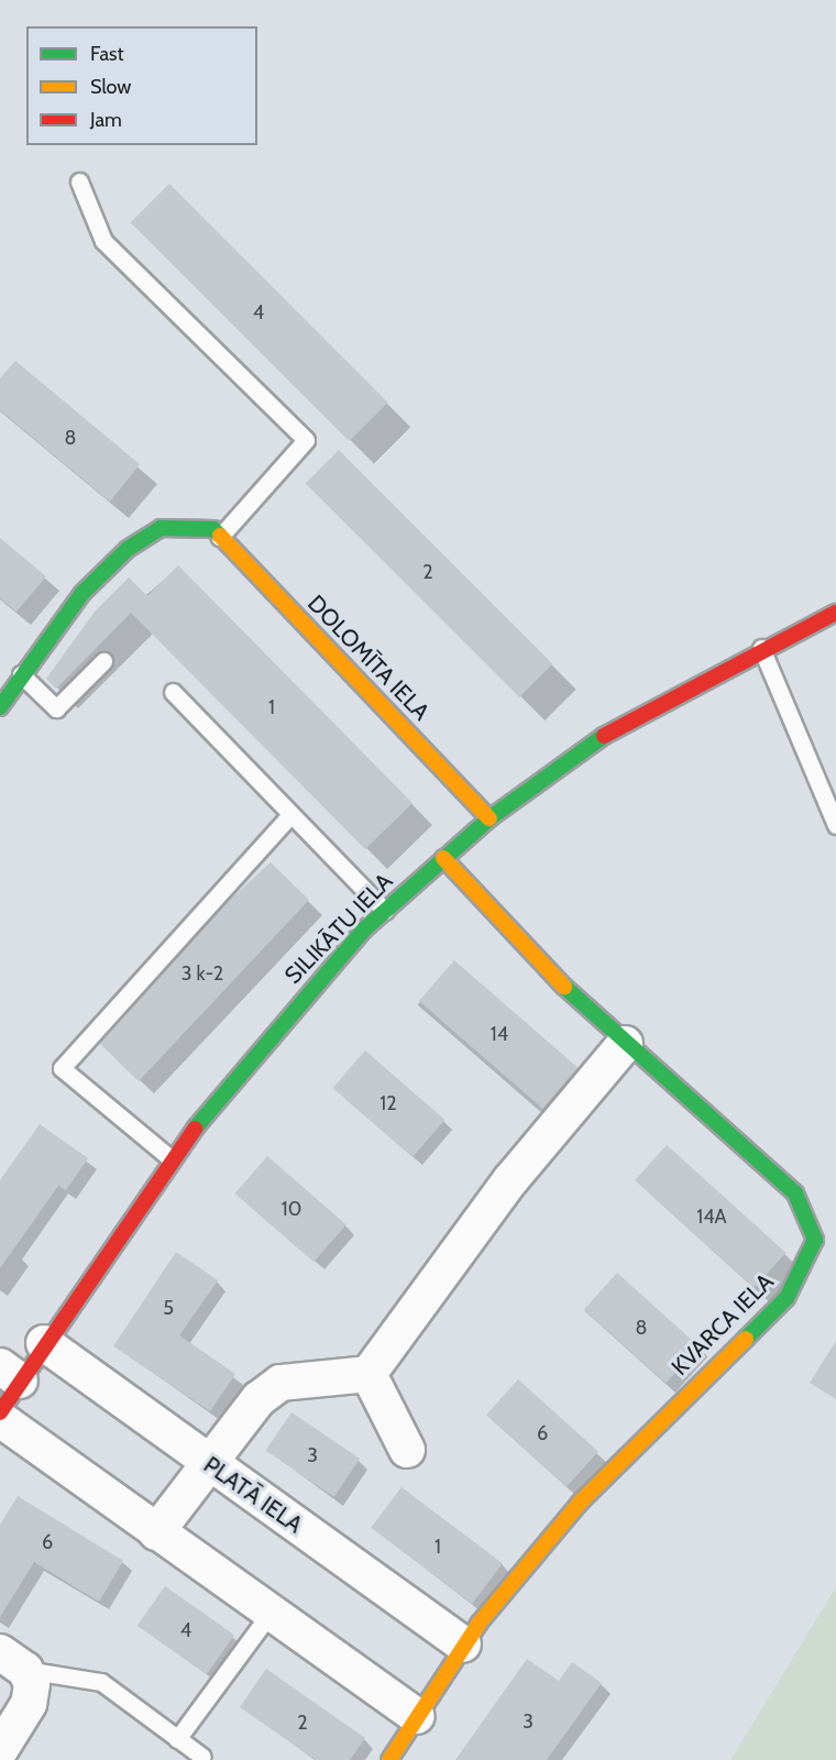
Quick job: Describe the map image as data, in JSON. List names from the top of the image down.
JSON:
{
  "streets": {
    "street": [
      "DOLOMĪTA IELA",
      "SILIKĀTU IELA",
      "KVARCA IELA",
      "PLATĀ IELA"
    ]
  },
  "crossings": [
    ["DOLOMĪTA IELA", "SILIKĀTU IELA"],
    ["SILIKĀTU IELA", "KVARCA IELA"],
    ["SILIKĀTU IELA", "PLATĀ IELA"],
    ["KVARCA IELA", "PLATĀ IELA"]
  ],
  "house_numbers": [
    "4",
    "8",
    "2",
    "1",
    "3 k-2",
    "14",
    "12",
    "10",
    "14A",
    "5",
    "8",
    "6",
    "3",
    "6",
    "1",
    "4",
    "3",
    "2"
  ],
  "legend": ["Fast", "Slow", "Jam"]
}
